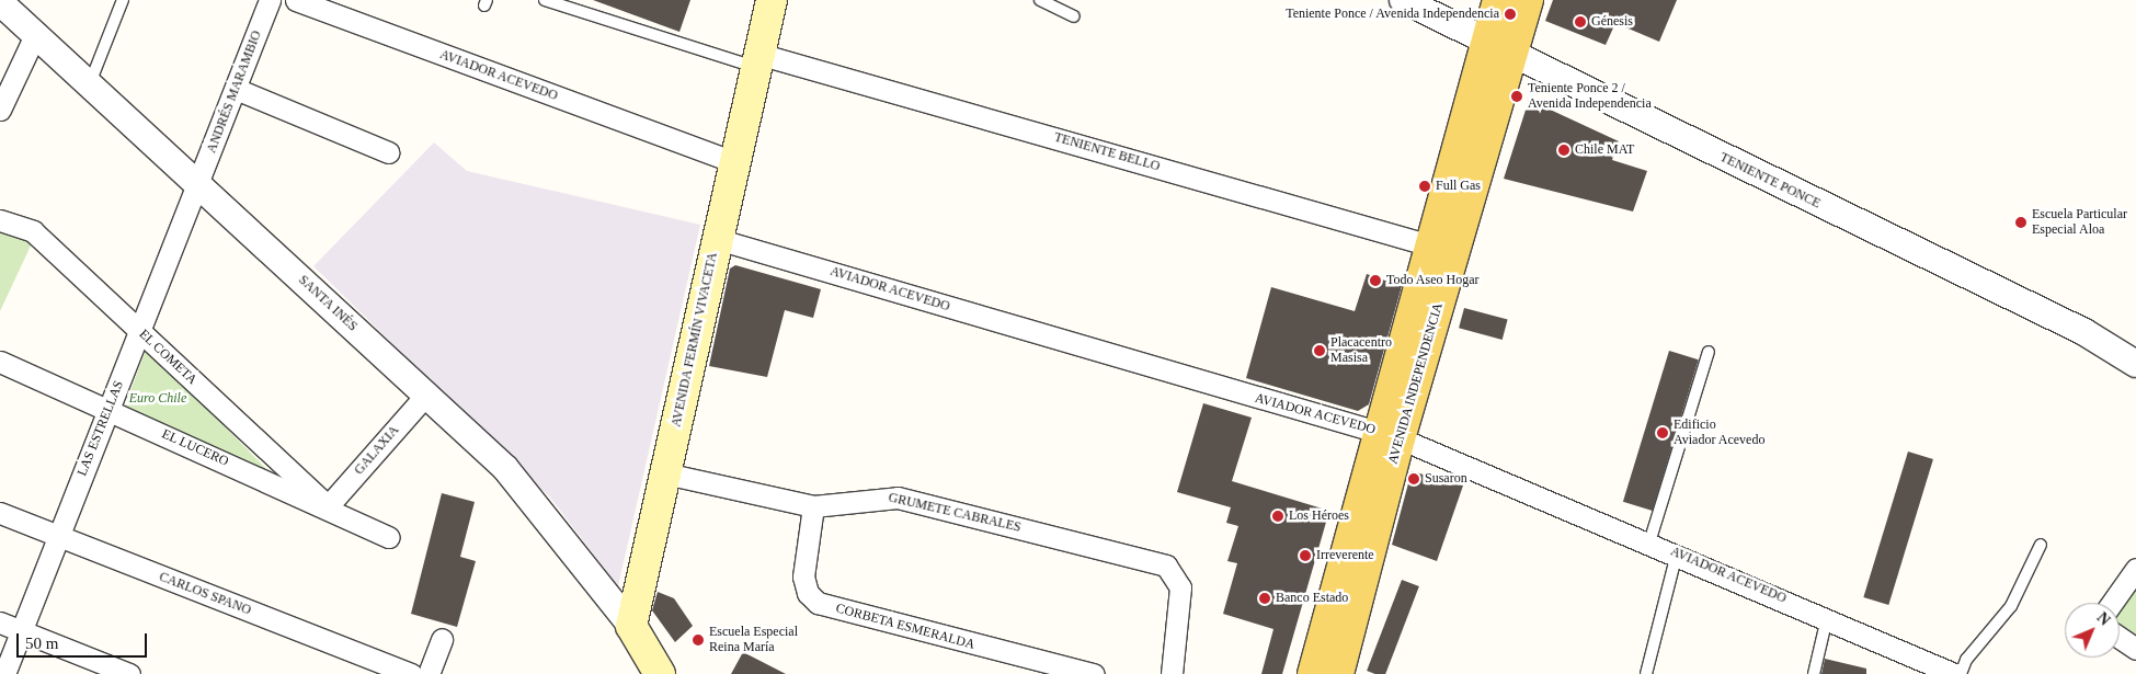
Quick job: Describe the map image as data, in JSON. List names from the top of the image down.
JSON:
{
  "streets": {
    "main road": ["AVENIDA FERMÍN VIVACETA", "AVENIDA INDEPENDENCIA"],
    "street": [
      "AVIADOR ACEVEDO",
      "ANDRÉS MARAMBIO",
      "TENIENTE BELLO",
      "TENIENTE PONCE",
      "SANTA INÉS",
      "EL COMETA",
      "LAS ESTRELLAS",
      "EL LUCERO",
      "GALAXIA",
      "GRUMETE CABRALES",
      "CARLOS SPANO",
      "CORBETA ESMERALDA"
    ]
  },
  "crossings": [
    ["AVIADOR ACEVEDO", "AVENIDA FERMÍN VIVACETA"],
    ["AVIADOR ACEVEDO", "AVENIDA INDEPENDENCIA"],
    ["ANDRÉS MARAMBIO", "SANTA INÉS"],
    ["ANDRÉS MARAMBIO", "LAS ESTRELLAS"],
    ["TENIENTE BELLO", "AVENIDA FERMÍN VIVACETA"],
    ["TENIENTE BELLO", "AVENIDA INDEPENDENCIA"],
    ["TENIENTE PONCE", "AVENIDA INDEPENDENCIA"],
    ["SANTA INÉS", "AVENIDA FERMÍN VIVACETA"],
    ["SANTA INÉS", "LAS ESTRELLAS"],
    ["SANTA INÉS", "GALAXIA"],
    ["AVENIDA FERMÍN VIVACETA", "GRUMETE CABRALES"],
    ["EL COMETA", "LAS ESTRELLAS"],
    ["EL COMETA", "EL LUCERO"],
    ["EL COMETA", "GALAXIA"],
    ["LAS ESTRELLAS", "EL LUCERO"],
    ["LAS ESTRELLAS", "CARLOS SPANO"],
    ["EL LUCERO", "GALAXIA"],
    ["GRUMETE CABRALES", "CORBETA ESMERALDA"]
  ],
  "parks": ["Euro Chile"],
  "places": [
    "Teniente Ponce / Avenida Independencia",
    "Génesis",
    "Teniente Ponce 2 / Avenida Independencia",
    "Chile MAT",
    "Full Gas",
    "Escuela Particular Especial Aloa",
    "Todo Aseo Hogar",
    "Placacentro Masisa",
    "Edificio Aviador Acevedo",
    "Susaron",
    "Los Héroes",
    "Irreverente",
    "Banco Estado",
    "Escuela Especial Reina María"
  ],
  "scale_bar": "50 m",
  "north": "top right"
}
